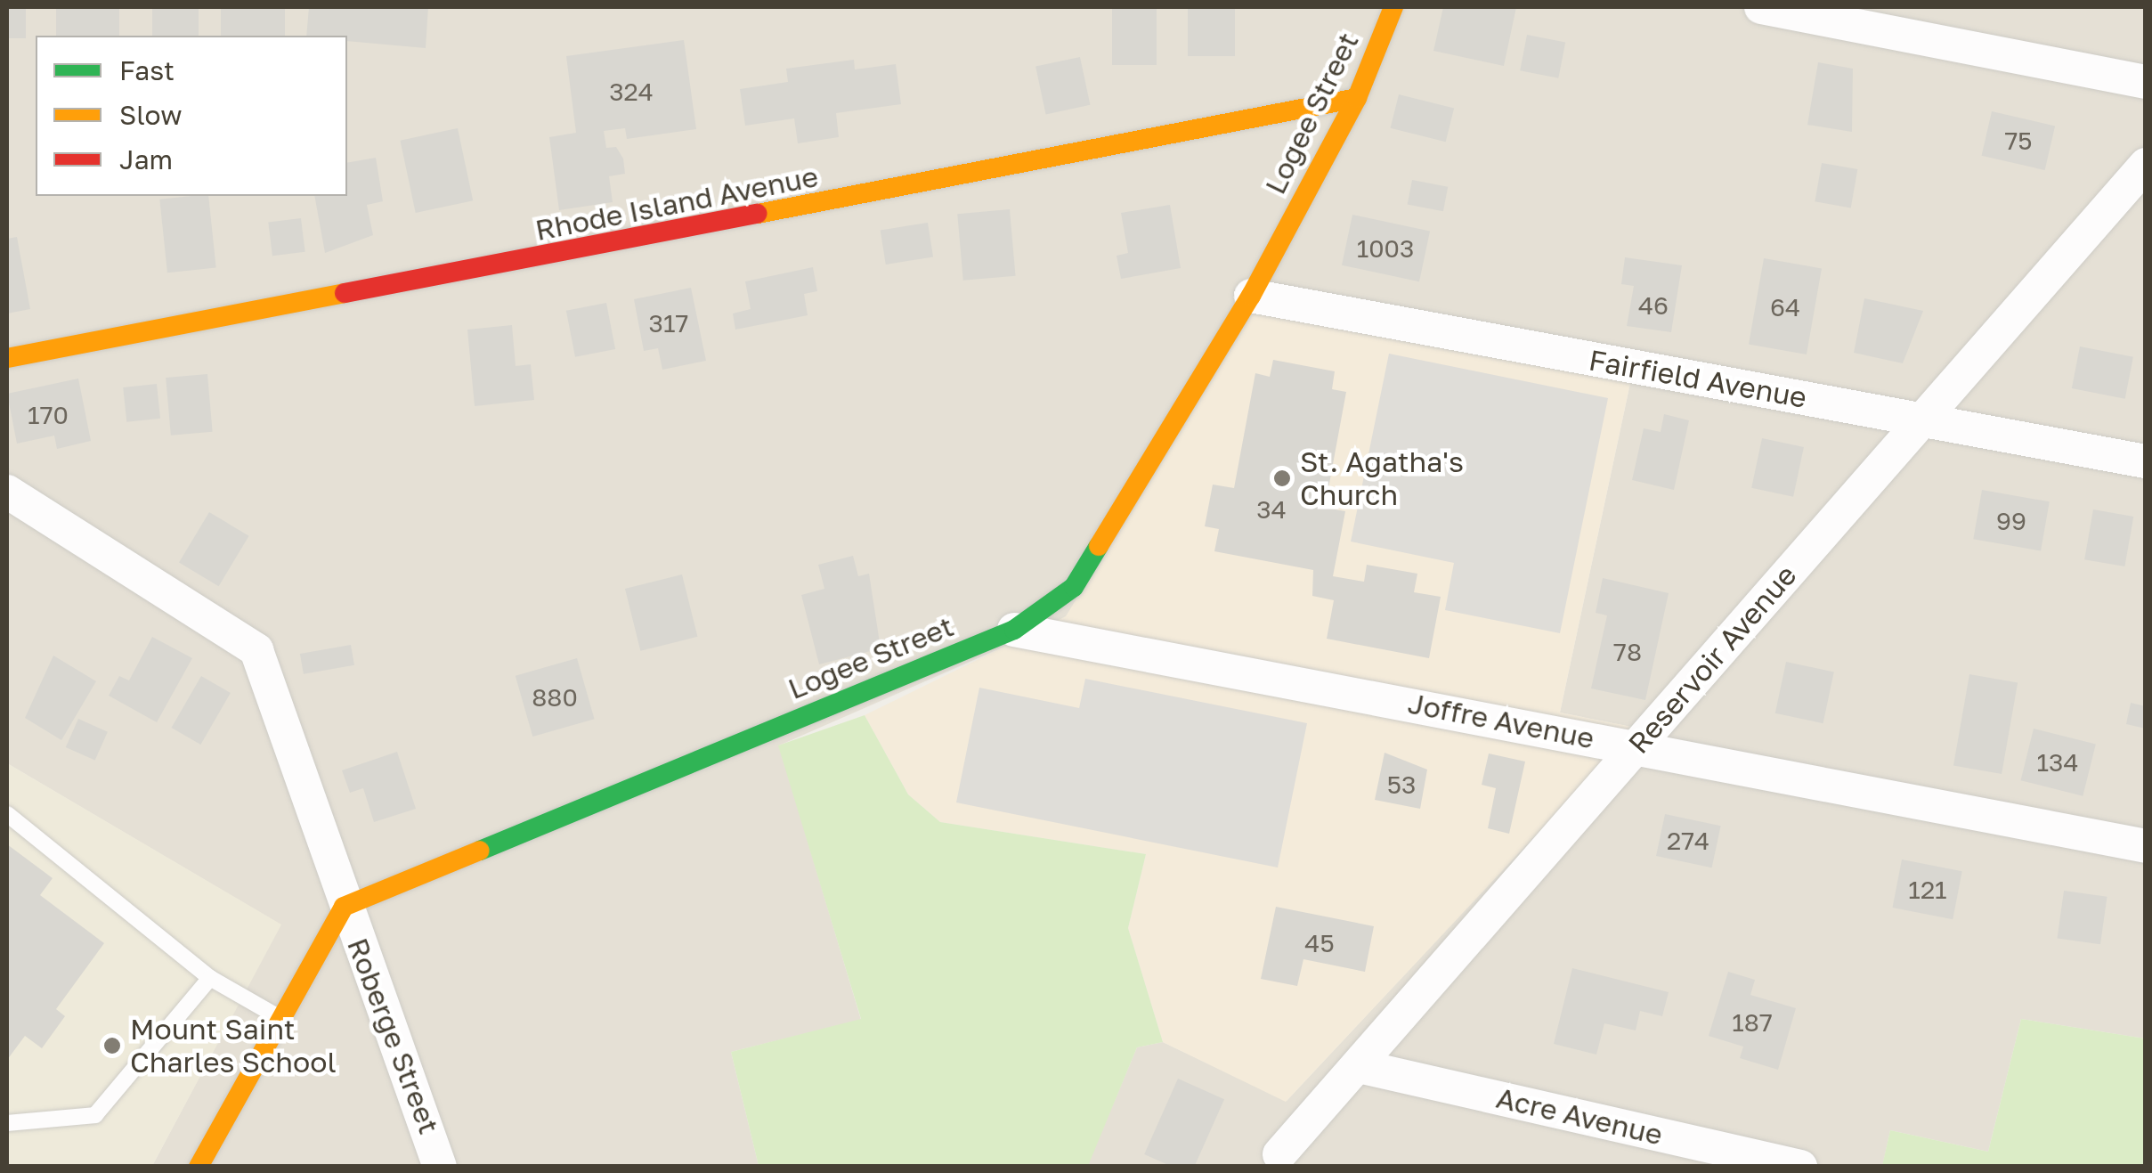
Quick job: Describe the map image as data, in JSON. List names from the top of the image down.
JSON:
{
  "streets": {
    "street": [
      "Logee Street",
      "Rhode Island Avenue",
      "Fairfield Avenue",
      "Reservoir Avenue",
      "Joffre Avenue",
      "Roberge Street",
      "Acre Avenue"
    ]
  },
  "crossings": [
    ["Logee Street", "Rhode Island Avenue"],
    ["Logee Street", "Fairfield Avenue"],
    ["Logee Street", "Joffre Avenue"],
    ["Logee Street", "Roberge Street"],
    ["Fairfield Avenue", "Reservoir Avenue"],
    ["Reservoir Avenue", "Joffre Avenue"],
    ["Reservoir Avenue", "Acre Avenue"]
  ],
  "places": ["St. Agatha's Church", "Mount Saint Charles School"],
  "house_numbers": [
    "324",
    "75",
    "1003",
    "46",
    "64",
    "317",
    "170",
    "34",
    "99",
    "78",
    "880",
    "134",
    "53",
    "274",
    "121",
    "45",
    "187"
  ],
  "legend": ["Fast", "Slow", "Jam"]
}
